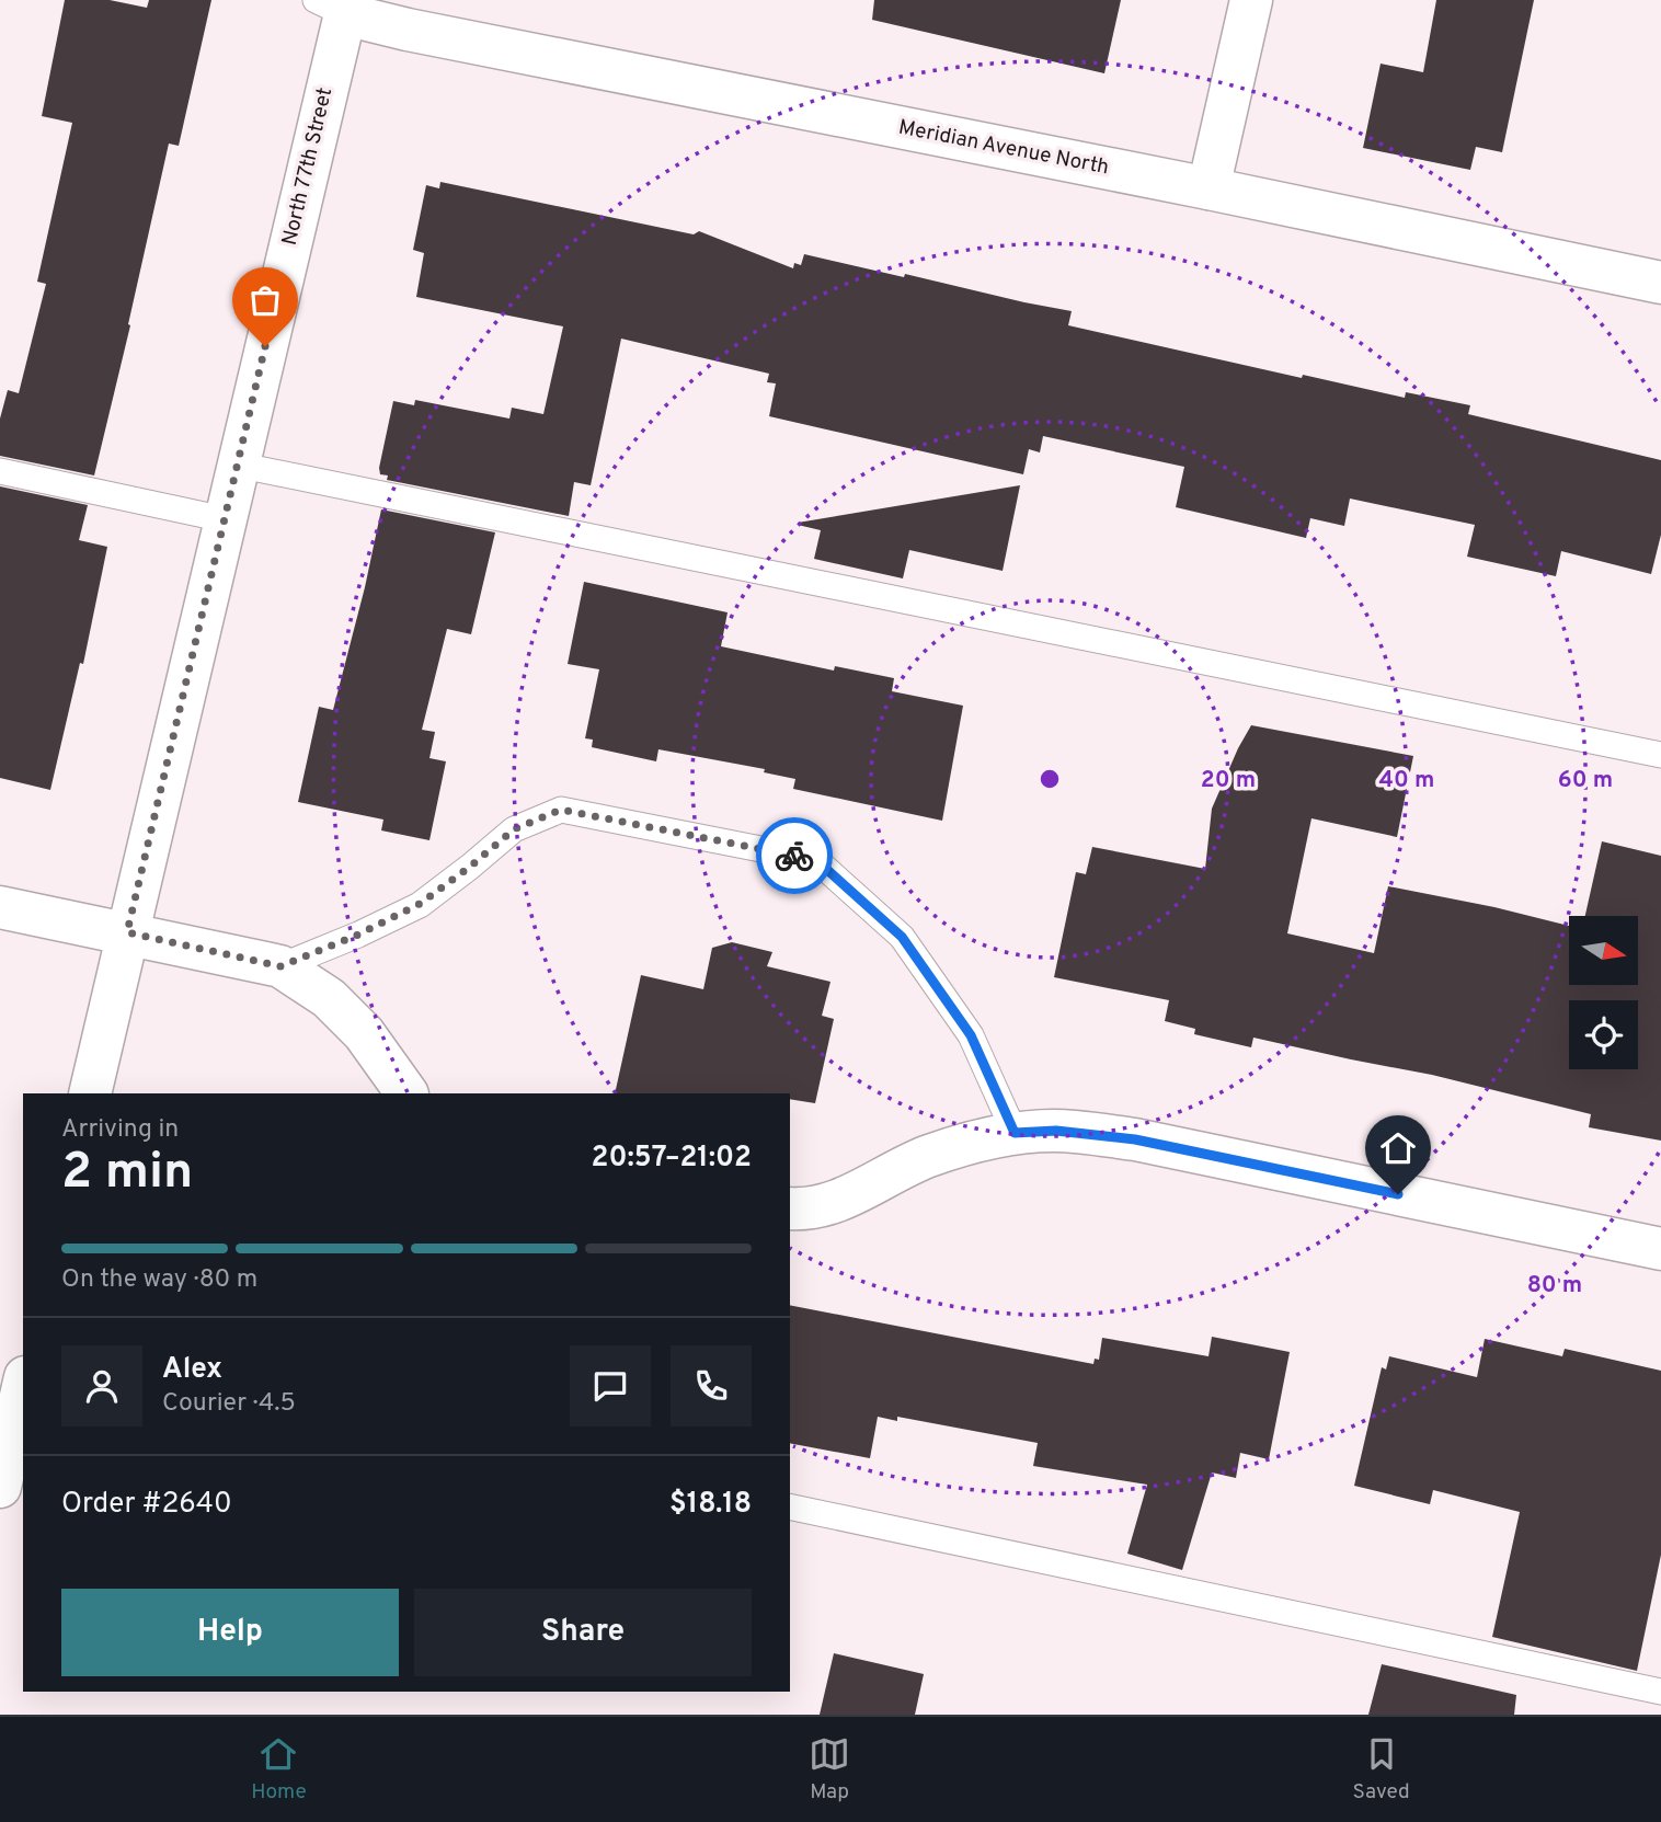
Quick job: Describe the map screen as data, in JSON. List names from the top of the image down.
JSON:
{
  "streets": {
    "street": ["Meridian Avenue North", "North 77th Street"]
  },
  "crossings": [
    ["Meridian Avenue North", "North 77th Street"]
  ],
  "north": "right",
  "page": {
    "heading": ["2 min", "Arriving in", "20:57–21:02"],
    "panel": [
      "Alex",
      "Courier · 4.5",
      "Order #2640",
      "$18.18"
    ],
    "bar": "On the way · 80 m",
    "buttons": ["Help", "Share"],
    "tabs": ["Home", "Map", "Saved"]
  },
  "rings": [
    "20 m",
    "40 m",
    "60 m",
    "80 m"
  ]
}
